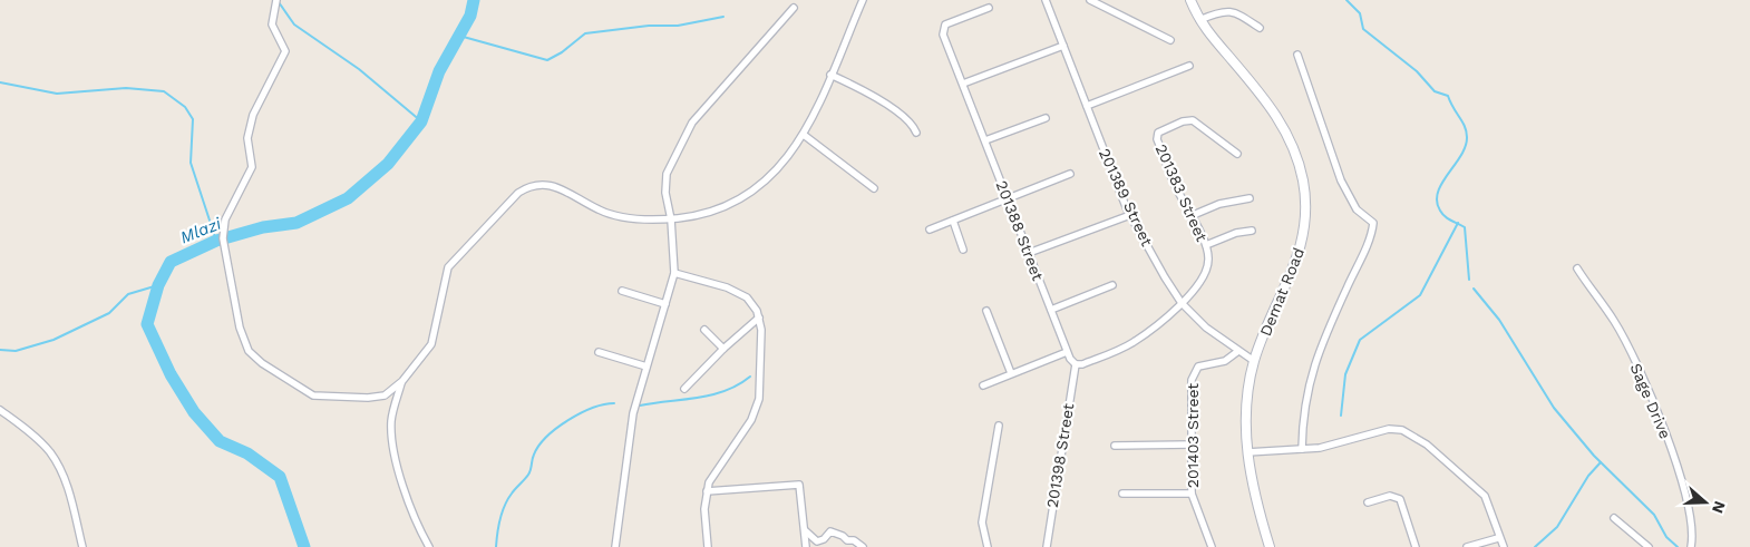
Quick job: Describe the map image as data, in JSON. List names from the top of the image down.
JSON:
{
  "streets": {
    "street": [
      "201383 Street",
      "201389 Street",
      "201388 Street",
      "Demat Road",
      "Sage Drive",
      "201403 Street",
      "201398 Street"
    ]
  },
  "crossings": [
    ["201383 Street", "201389 Street"],
    ["201389 Street", "Demat Road"],
    ["201389 Street", "201403 Street"],
    ["201388 Street", "201398 Street"]
  ],
  "water": ["Mlazi"],
  "north": "right"
}
